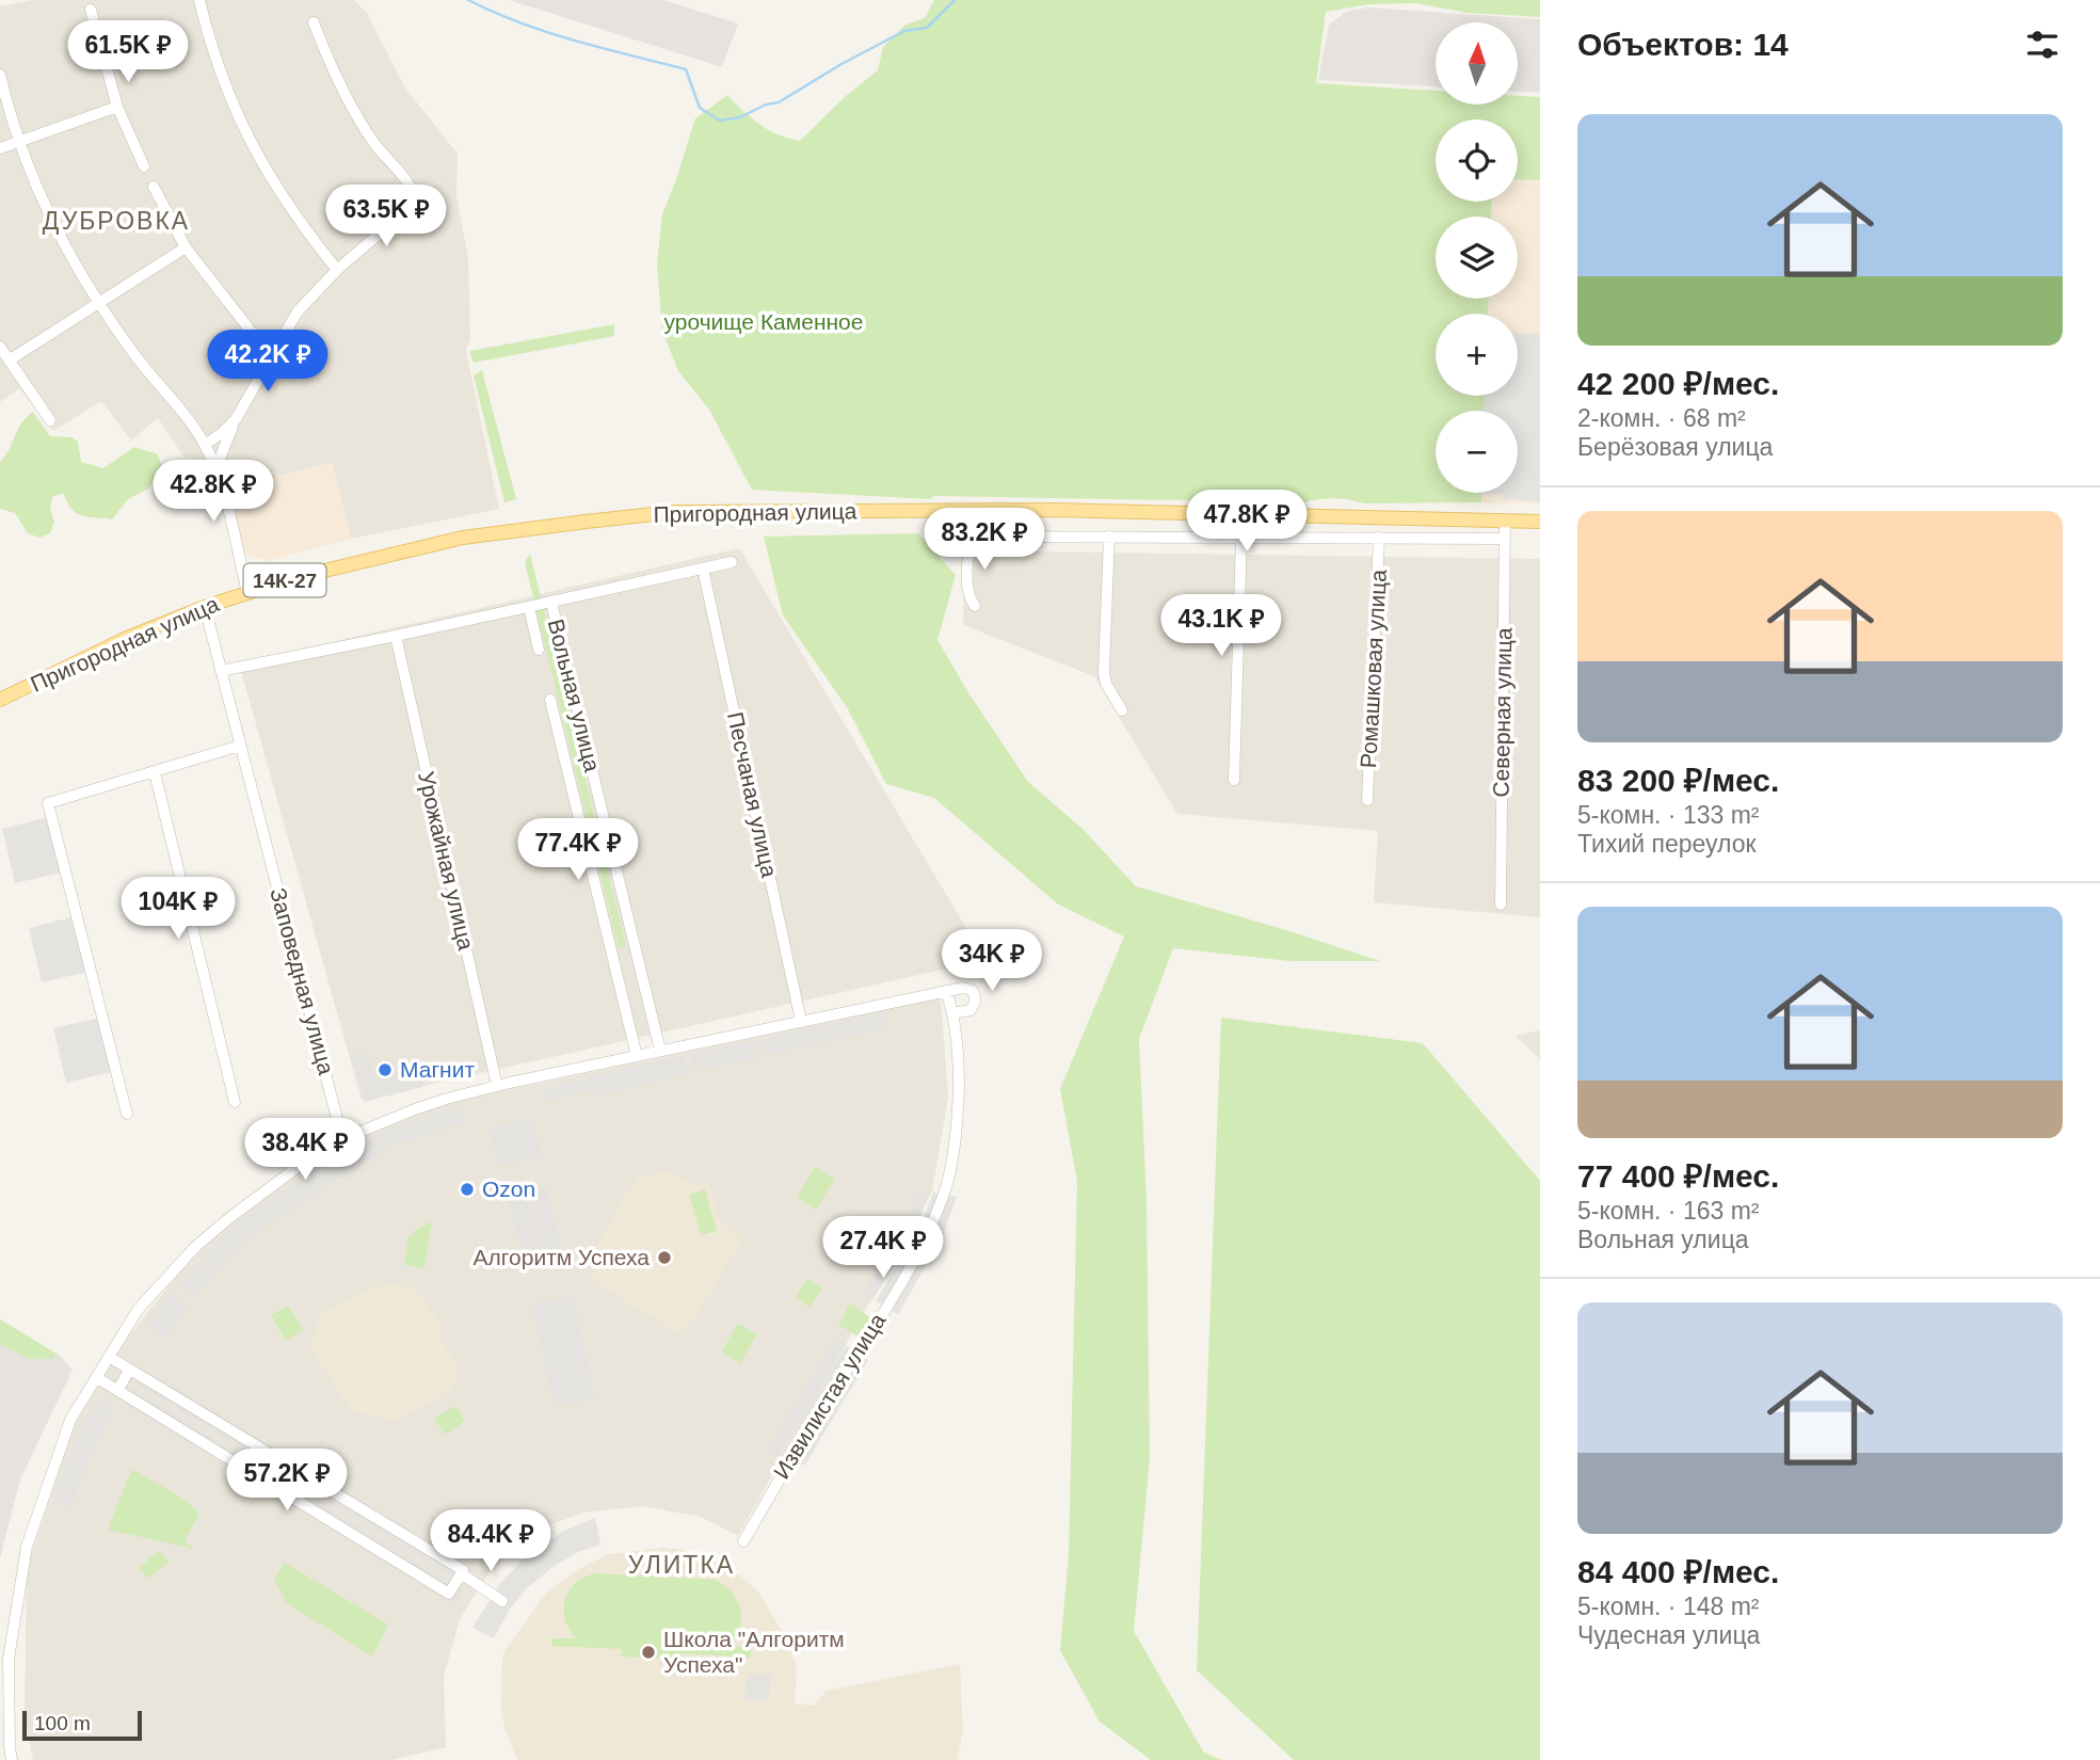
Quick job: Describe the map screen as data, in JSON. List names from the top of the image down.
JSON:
{
  "streets": {
    "main road": ["Пригородная улица", "14К-27"],
    "street": [
      "Ромашковая улица",
      "Вольная улица",
      "Северная улица",
      "Песчаная улица",
      "Урожайная улица",
      "Заповедная улица",
      "Извилистая улица"
    ]
  },
  "crossings": [
    ["Пригородная улица", "Северная улица"],
    ["Пригородная улица", "Заповедная улица"]
  ],
  "districts": ["ДУБРОВКА", "УЛИТКА"],
  "parks": ["урочище Каменное"],
  "places": [
    "Магнит",
    "Ozon",
    "Алгоритм Успеха",
    "Школа \"Алгоритм Успеха\""
  ],
  "scale_bar": "100 m",
  "north": "top",
  "page": {
    "heading": "Объектов: 14",
    "price": [
      "61.5K ₽",
      "63.5K ₽",
      "42.2K ₽",
      "42.8K ₽",
      "47.8K ₽",
      "83.2K ₽",
      "43.1K ₽",
      "77.4K ₽",
      "104K ₽",
      "34K ₽",
      "38.4K ₽",
      "27.4K ₽",
      "57.2K ₽",
      "84.4K ₽"
    ],
    "map_buttons": ["+", "−"],
    "list": [
      {
        "name": "42 200 ₽/мес.",
        "note": "2-комн. · 68 m² · Берёзовая улица"
      },
      {
        "name": "83 200 ₽/мес.",
        "note": "5-комн. · 133 m² · Тихий переулок"
      },
      {
        "name": "77 400 ₽/мес.",
        "note": "5-комн. · 163 m² · Вольная улица"
      },
      {
        "name": "84 400 ₽/мес.",
        "note": "5-комн. · 148 m² · Чудесная улица"
      }
    ],
    "scale": "100 m"
  }
}
